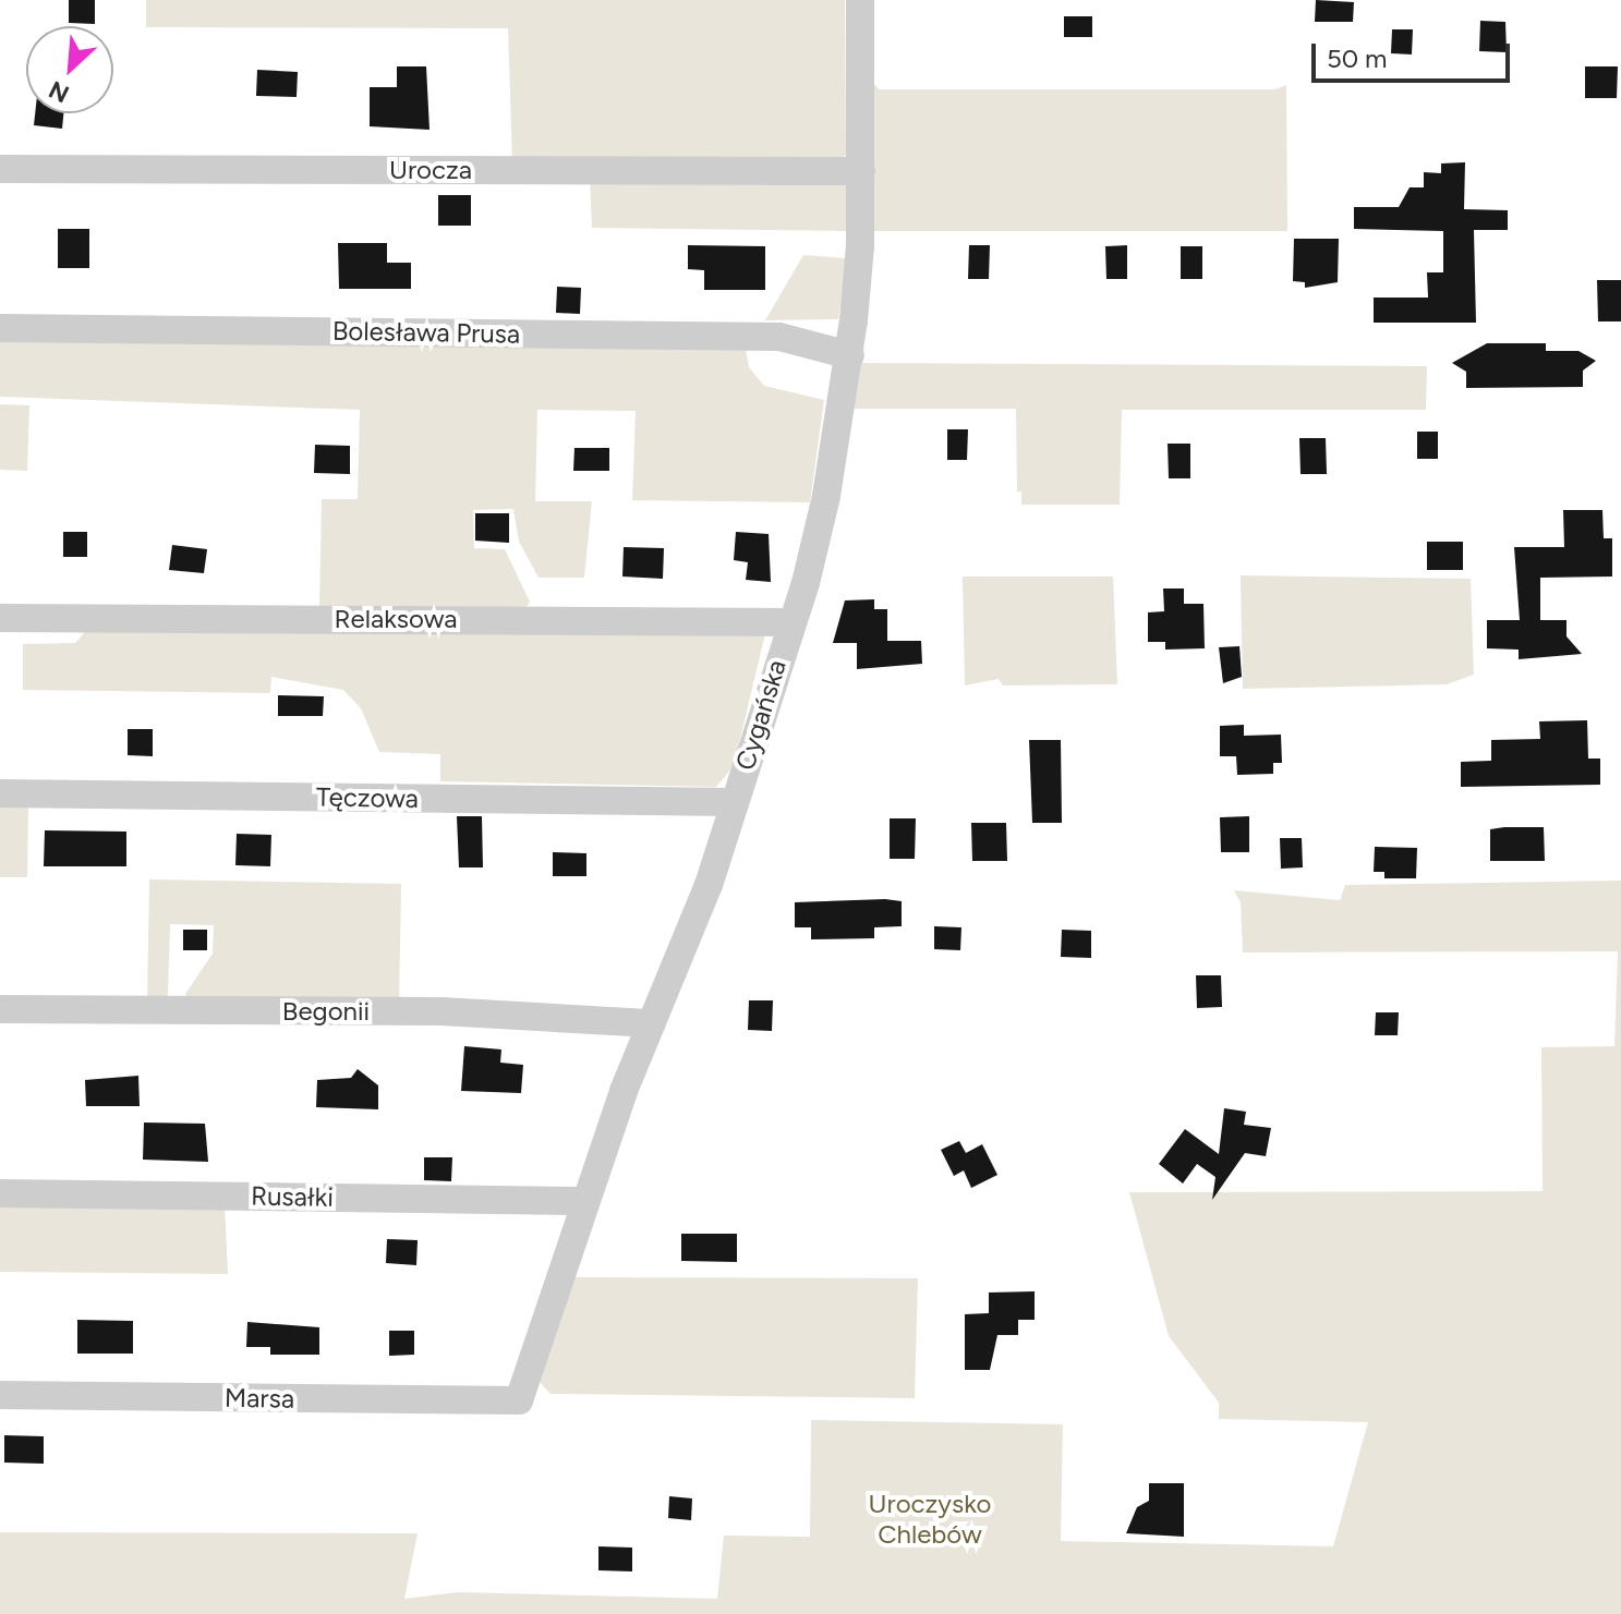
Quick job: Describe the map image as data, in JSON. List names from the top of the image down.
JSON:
{
  "streets": {
    "street": [
      "Urocza",
      "Bolesława Prusa",
      "Relaksowa",
      "Cygańska",
      "Tęczowa",
      "Begonii",
      "Rusałki",
      "Marsa"
    ]
  },
  "crossings": [
    ["Urocza", "Cygańska"],
    ["Bolesława Prusa", "Cygańska"],
    ["Relaksowa", "Cygańska"],
    ["Cygańska", "Tęczowa"],
    ["Cygańska", "Begonii"],
    ["Cygańska", "Rusałki"],
    ["Cygańska", "Marsa"]
  ],
  "parks": ["Uroczysko Chlebów"],
  "scale_bar": "50 m",
  "north": "bottom left"
}
